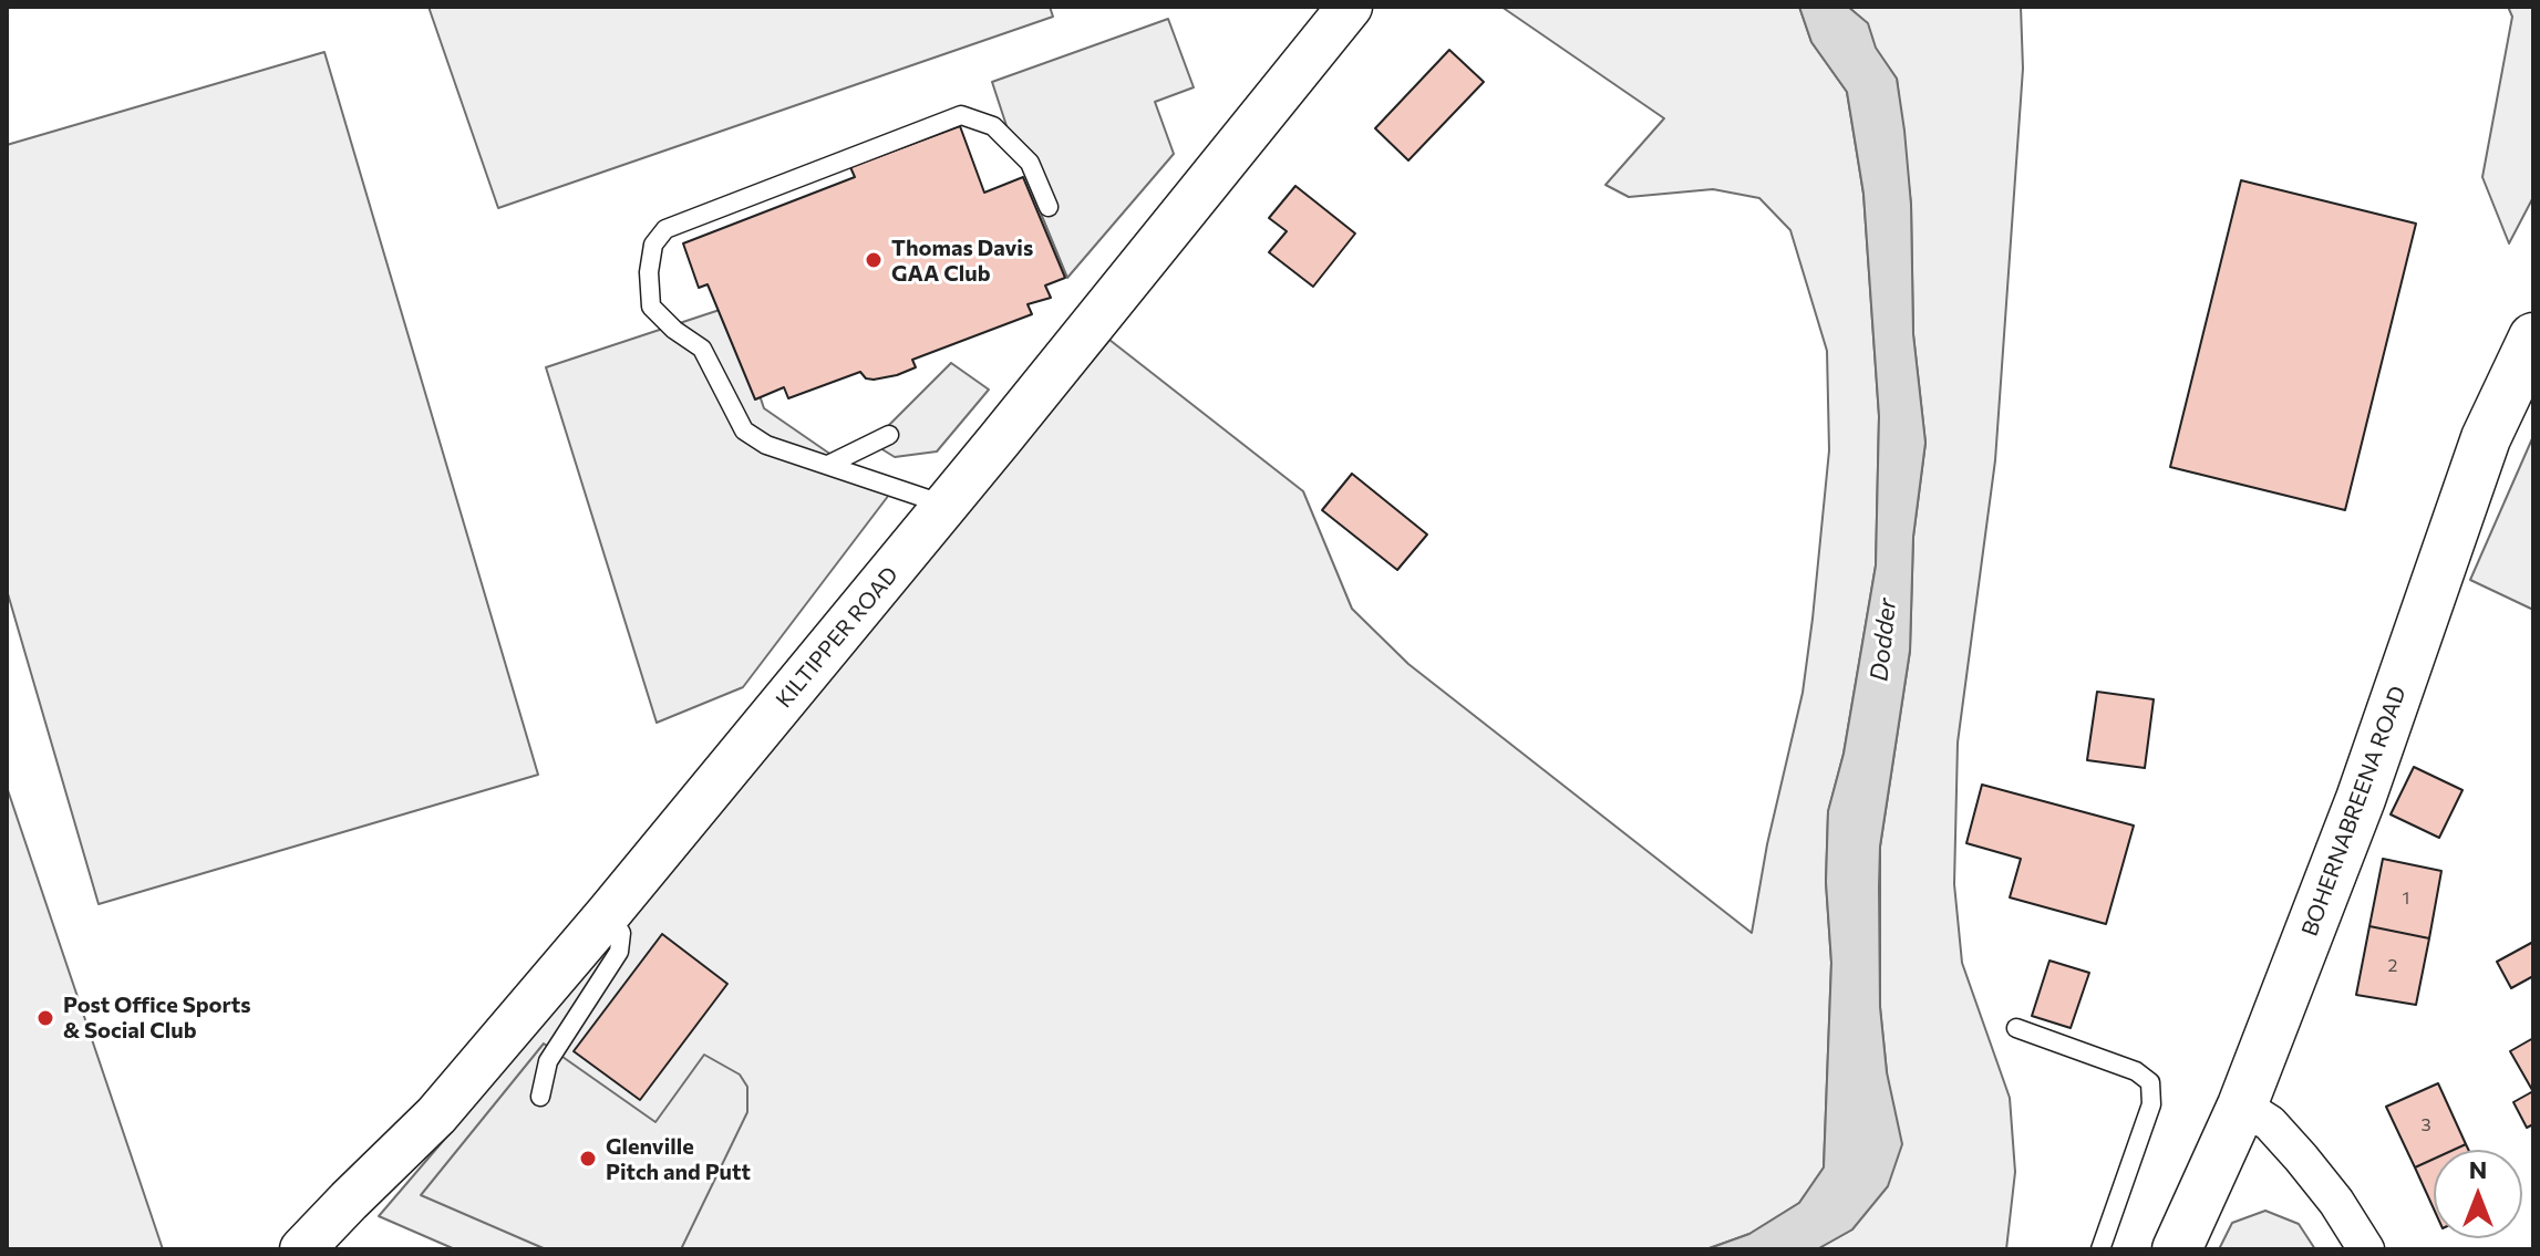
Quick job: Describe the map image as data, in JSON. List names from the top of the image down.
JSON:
{
  "streets": {
    "main road": ["BOHERNABREENA ROAD"],
    "street": ["KILTIPPER ROAD"]
  },
  "water": ["Dodder"],
  "places": ["Thomas Davis GAA Club", "Post Office Sports & Social Club", "Glenville Pitch and Putt"],
  "house_numbers": ["1", "2", "3"],
  "north": "top"
}
